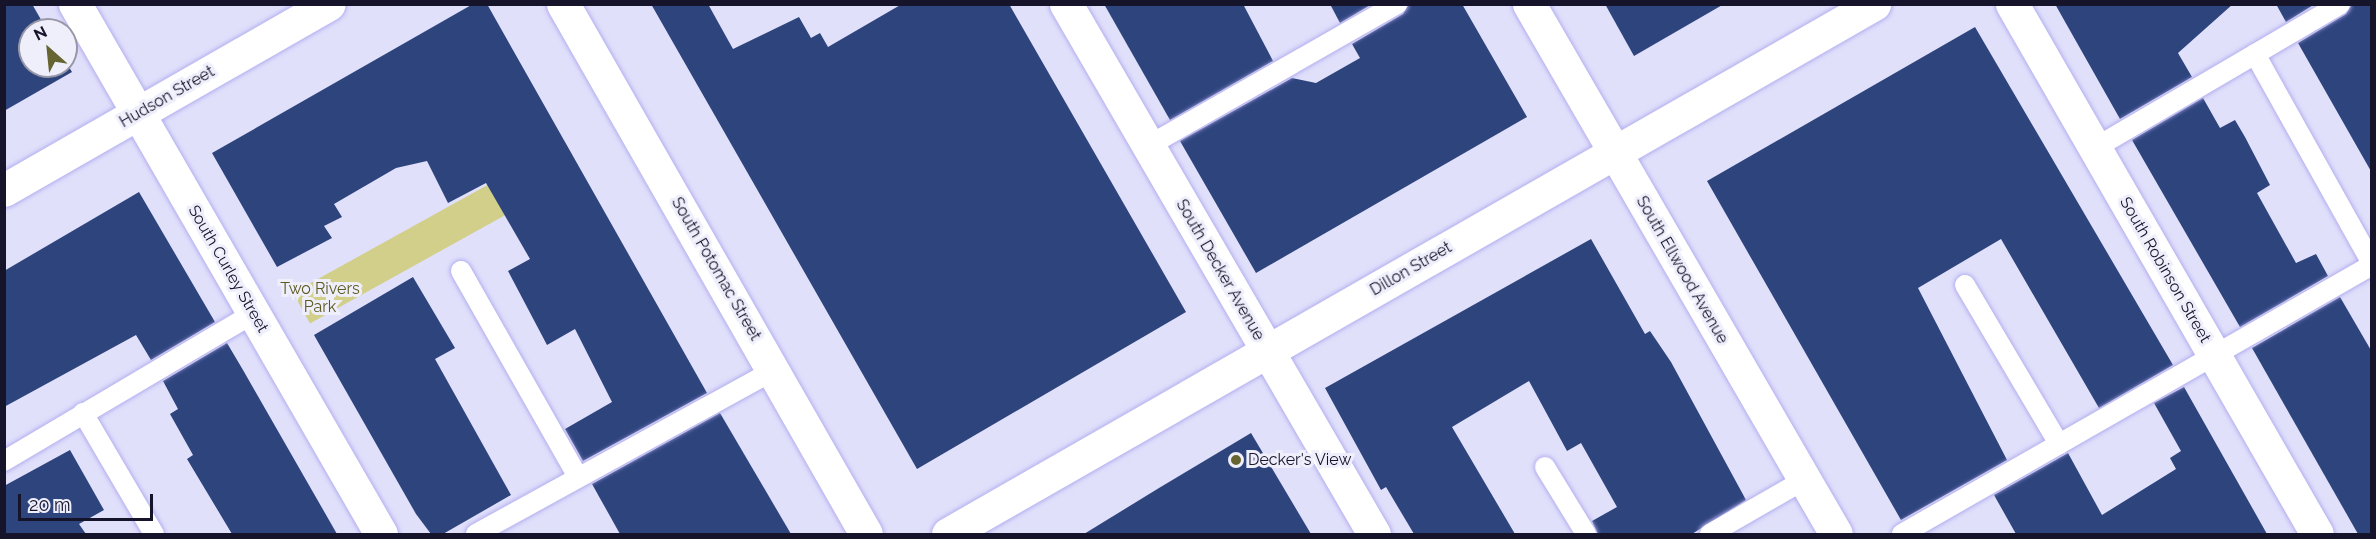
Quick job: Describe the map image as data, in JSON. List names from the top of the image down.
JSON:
{
  "streets": {
    "street": [
      "Hudson Street",
      "South Curley Street",
      "South Potomac Street",
      "Dillon Street",
      "South Decker Avenue",
      "South Ellwood Avenue",
      "South Robinson Street"
    ]
  },
  "crossings": [
    ["Hudson Street", "South Curley Street"],
    ["Dillon Street", "South Decker Avenue"],
    ["Dillon Street", "South Ellwood Avenue"]
  ],
  "parks": ["Two Rivers Park"],
  "places": ["Decker's View"],
  "scale_bar": "20 m",
  "north": "top left"
}
